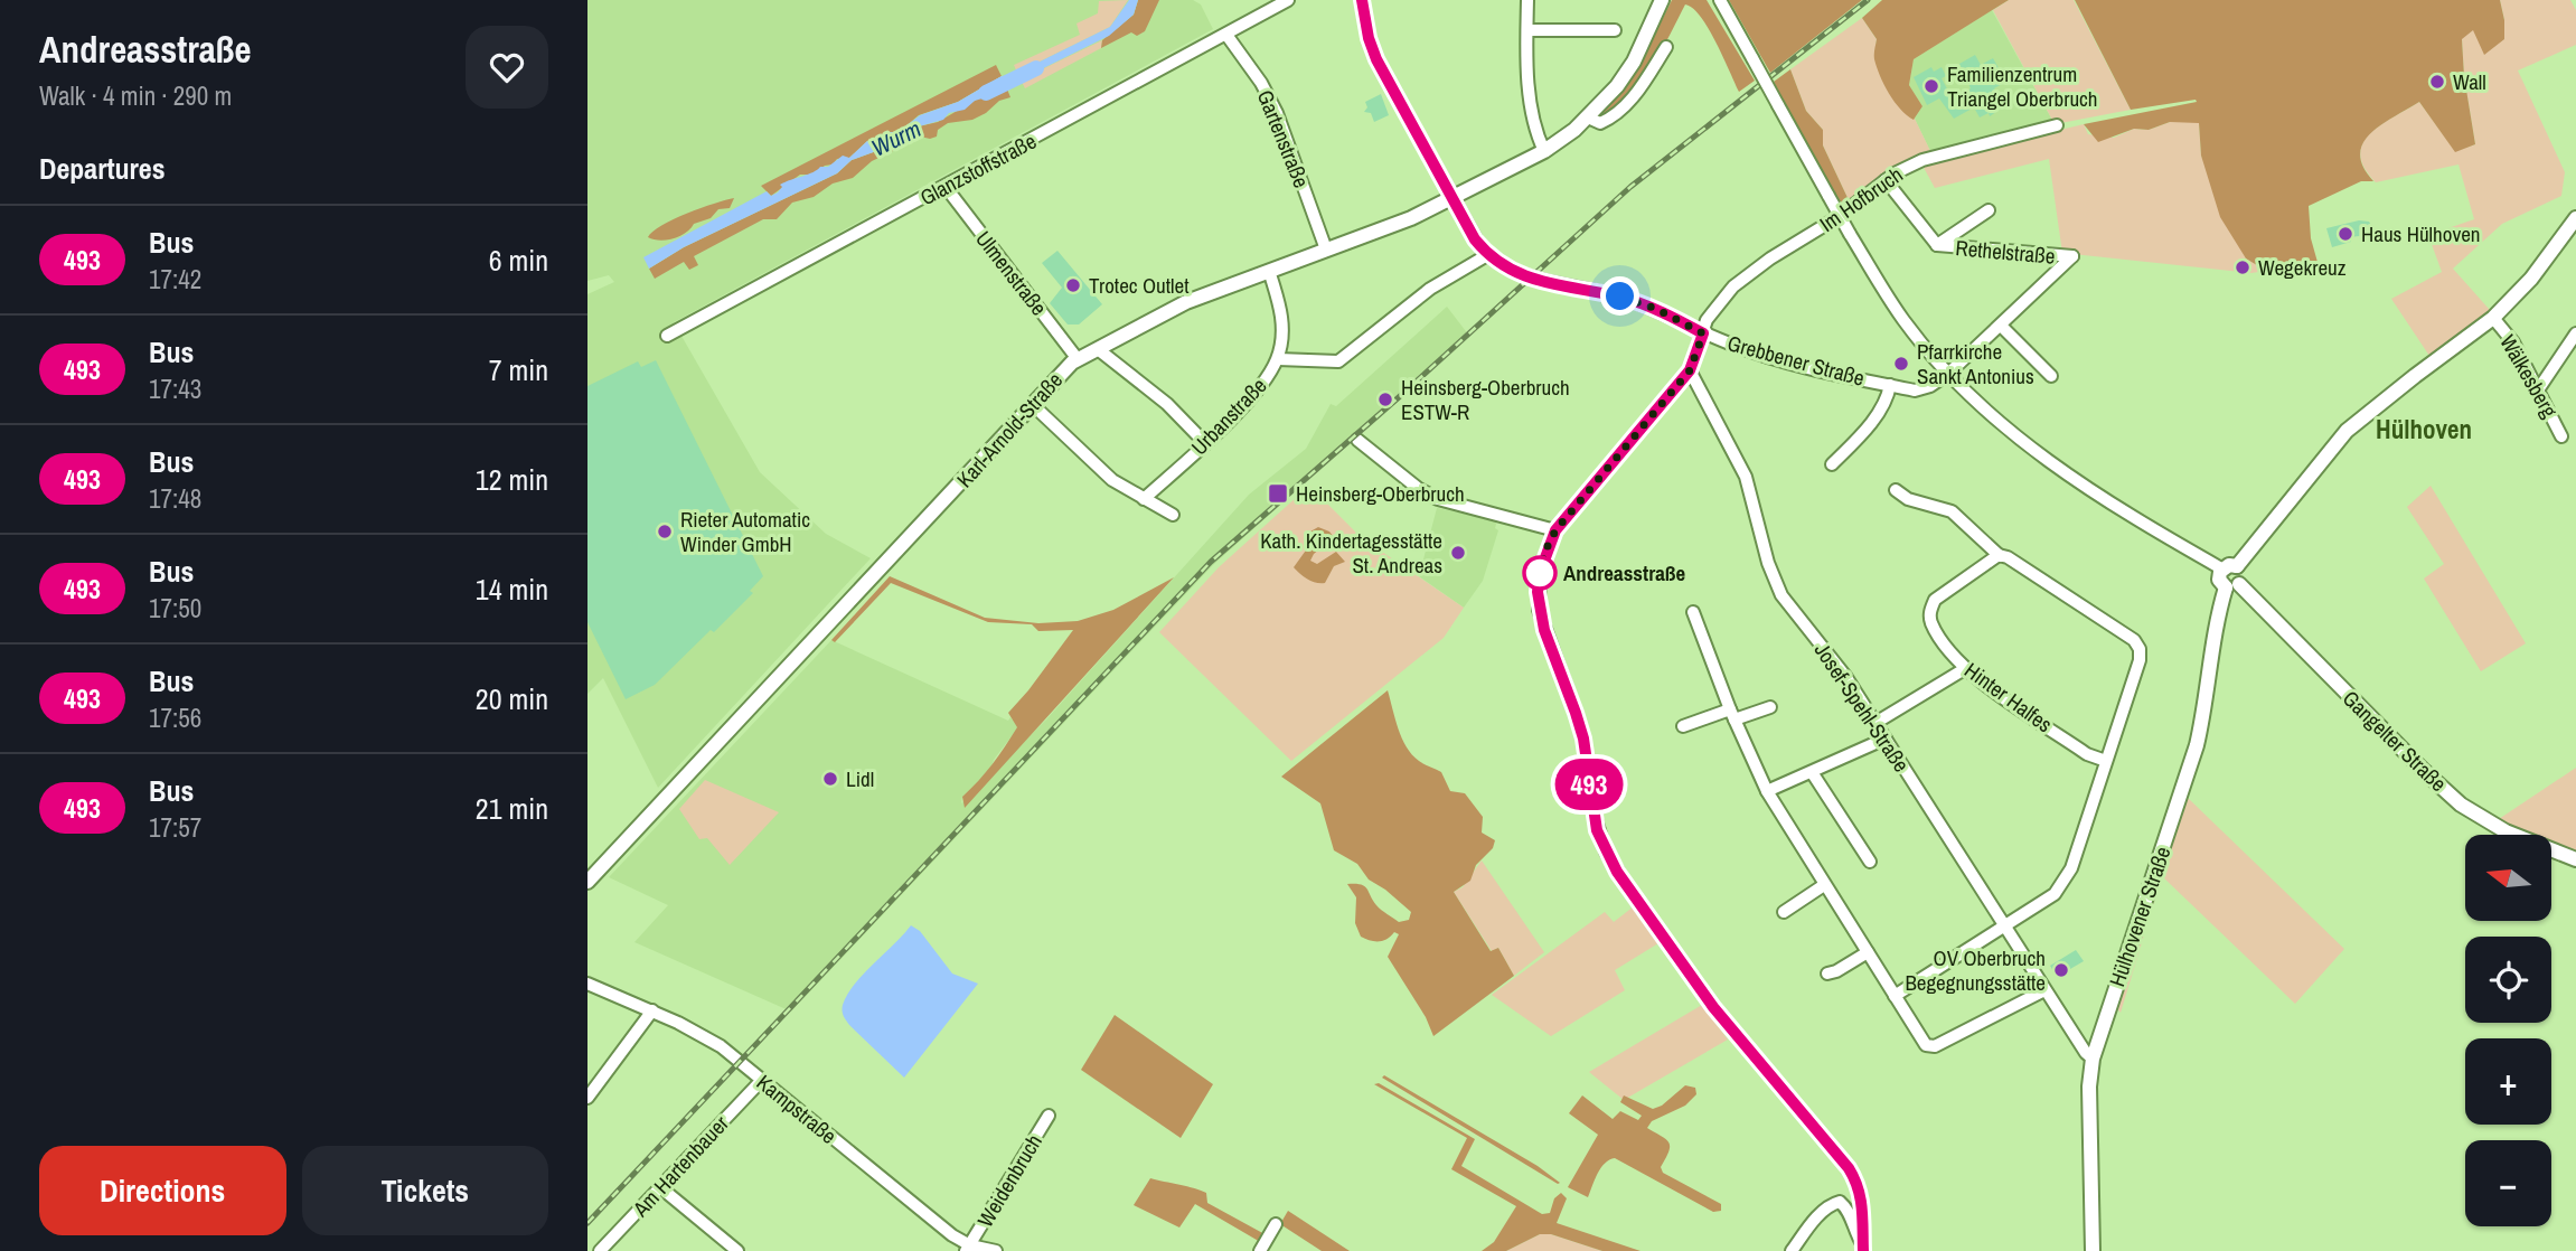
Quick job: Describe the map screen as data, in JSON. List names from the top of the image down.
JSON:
{
  "streets": {
    "main road": ["Karl-Arnold-Straße", "Gangelter Straße", "Hülhovener Straße"],
    "street": [
      "Gartenstraße",
      "Glanzstoffstraße",
      "Im Hofbruch",
      "Rethelstraße",
      "Ulmenstraße",
      "Grebbener Straße",
      "Wälkesberg",
      "Urbanstraße",
      "Hinter Halfes",
      "Josef-Spehl-Straße",
      "Kampstraße",
      "Am Hartenbauer",
      "Weidenbruch"
    ]
  },
  "crossings": [
    ["Gartenstraße", "Glanzstoffstraße"],
    ["Gartenstraße", "Karl-Arnold-Straße"],
    ["Glanzstoffstraße", "Ulmenstraße"],
    ["Im Hofbruch", "Grebbener Straße"],
    ["Rethelstraße", "Grebbener Straße"],
    ["Ulmenstraße", "Karl-Arnold-Straße"],
    ["Grebbener Straße", "Karl-Arnold-Straße"],
    ["Urbanstraße", "Karl-Arnold-Straße"],
    ["Josef-Spehl-Straße", "Hülhovener Straße"],
    ["Gangelter Straße", "Hülhovener Straße"],
    ["Kampstraße", "Am Hartenbauer"],
    ["Kampstraße", "Weidenbruch"]
  ],
  "districts": ["Hülhoven"],
  "water": ["Wurm"],
  "places": {
    "other": [
      "Wall",
      "Familienzentrum Triangel Oberbruch",
      "Haus Hülhoven",
      "Wegekreuz",
      "Trotec Outlet",
      "Pfarrkirche Sankt Antonius",
      "Heinsberg-Oberbruch ESTW-R",
      "Rieter Automatic Winder GmbH",
      "Kath. Kindertagesstätte St. Andreas",
      "Andreasstraße",
      "Lidl",
      "OV Oberbruch Begegnungsstätte"
    ],
    "transit": ["Heinsberg-Oberbruch"]
  },
  "lines": ["bus line 493"],
  "north": "left",
  "page": {
    "heading": [
      ["Andreasstraße", "Walk · 4 min · 290 m"],
      "Departures"
    ],
    "on_map": "493",
    "list": [
      {
        "mark": "493",
        "name": "Bus",
        "note": "17:42",
        "value": "6 min"
      },
      {
        "mark": "493",
        "name": "Bus",
        "note": "17:43",
        "value": "7 min"
      },
      {
        "mark": "493",
        "name": "Bus",
        "note": "17:48",
        "value": "12 min"
      },
      {
        "mark": "493",
        "name": "Bus",
        "note": "17:50",
        "value": "14 min"
      },
      {
        "mark": "493",
        "name": "Bus",
        "note": "17:56",
        "value": "20 min"
      },
      {
        "mark": "493",
        "name": "Bus",
        "note": "17:57",
        "value": "21 min"
      }
    ],
    "map_buttons": ["+", "−"],
    "buttons": ["Directions", "Tickets"]
  }
}
